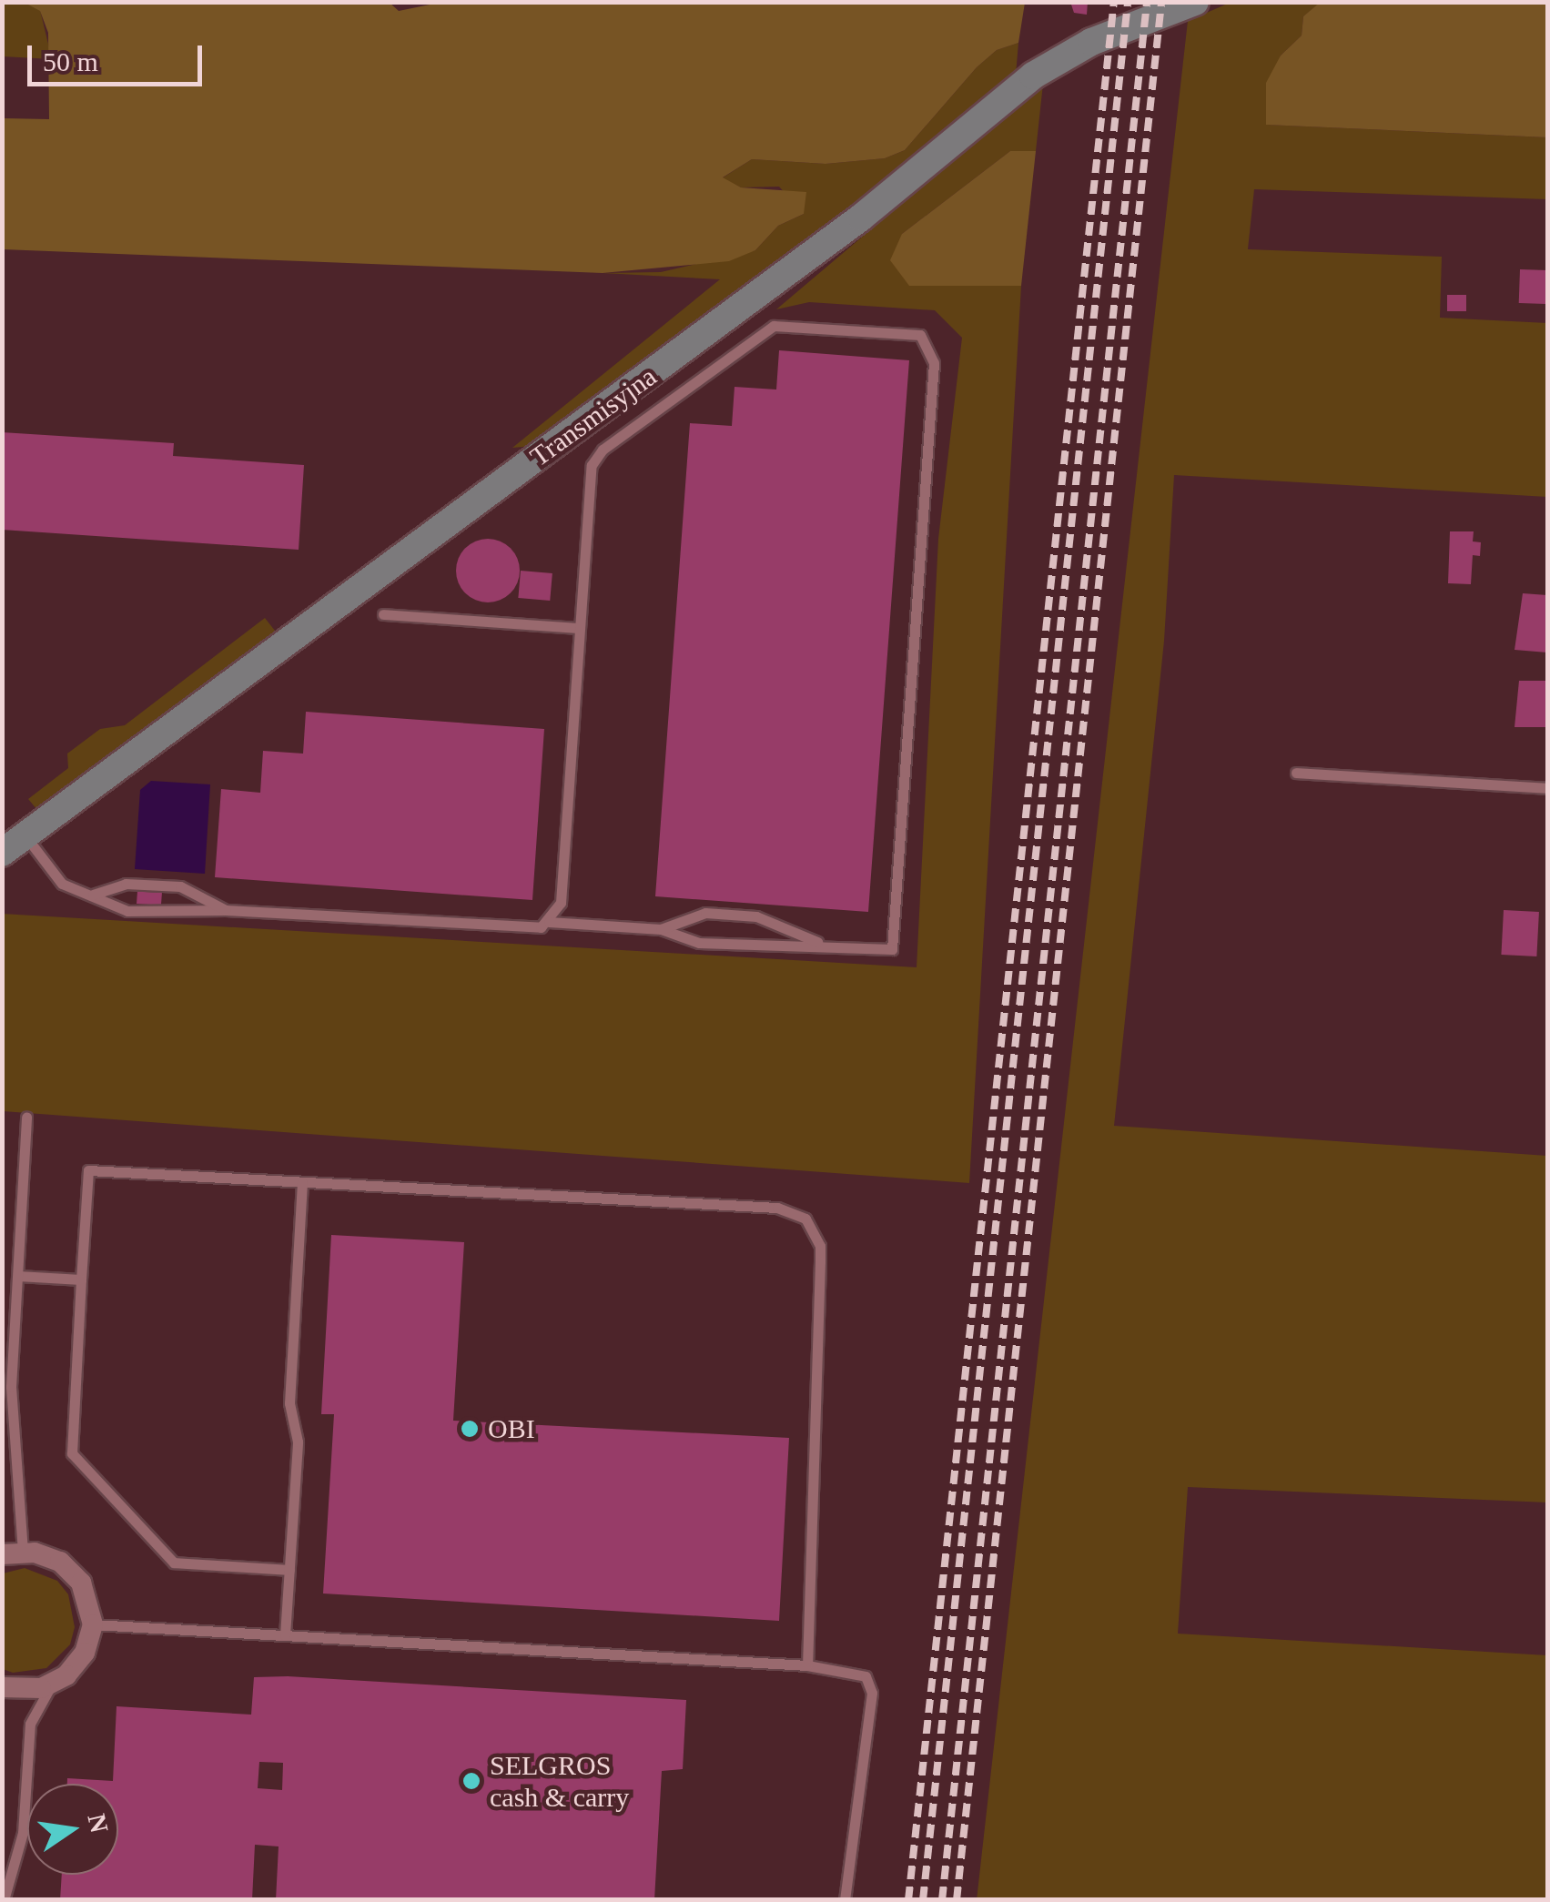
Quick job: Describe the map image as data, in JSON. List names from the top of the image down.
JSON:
{
  "streets": {
    "street": ["Transmisyjna"]
  },
  "places": ["OBI", "SELGROS cash & carry"],
  "scale_bar": "50 m",
  "north": "right"
}
